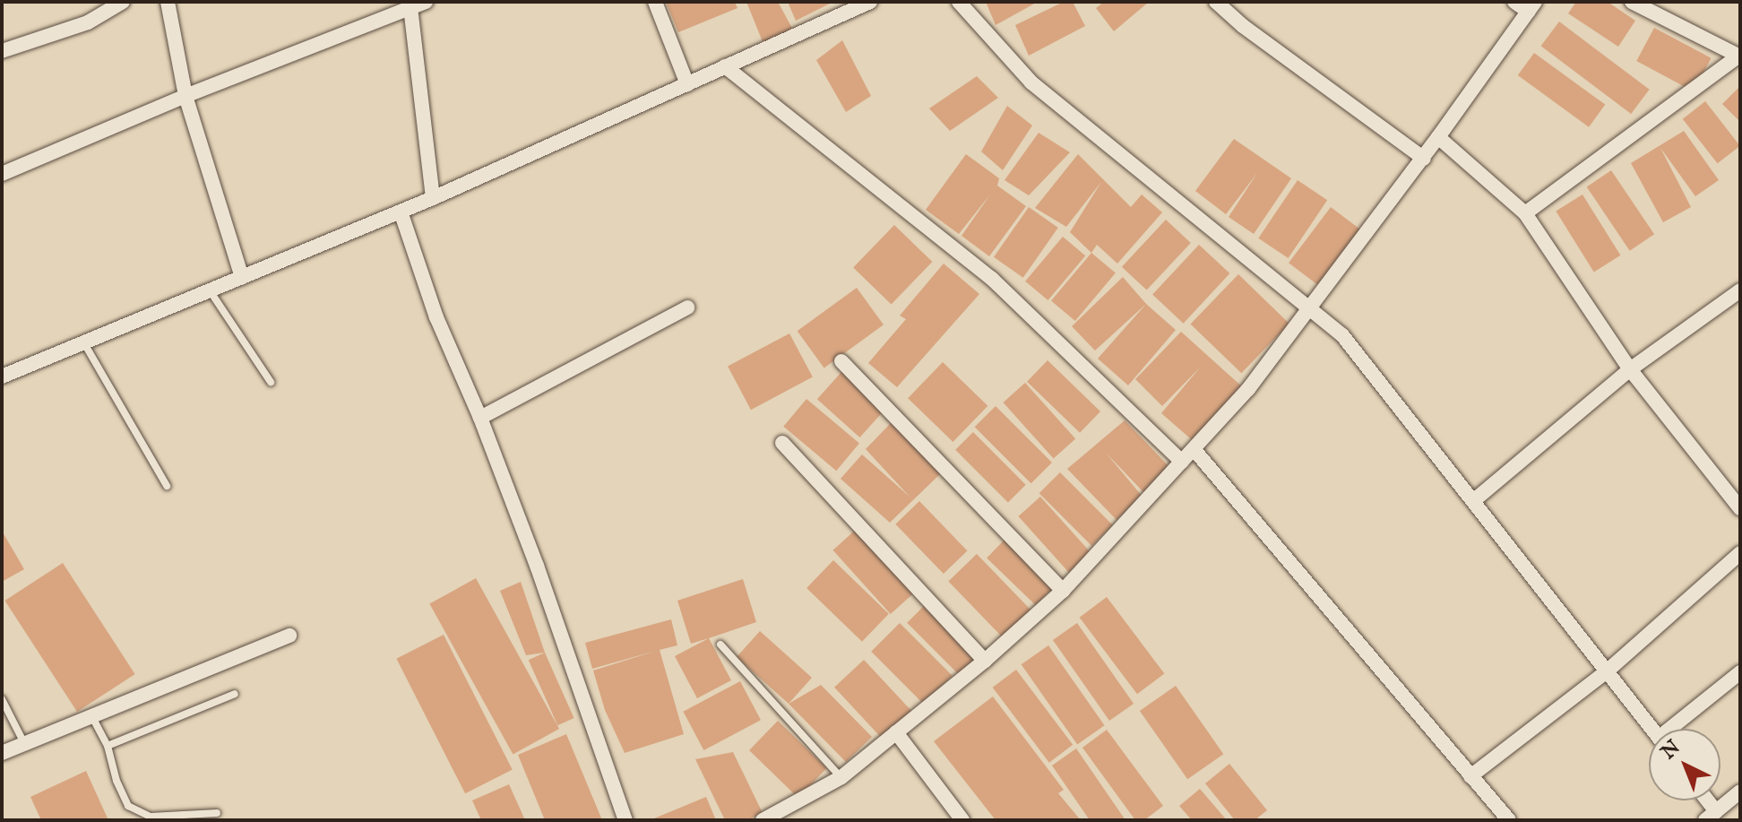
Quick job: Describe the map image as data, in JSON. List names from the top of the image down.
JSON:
{
  "north": "top left"
}
